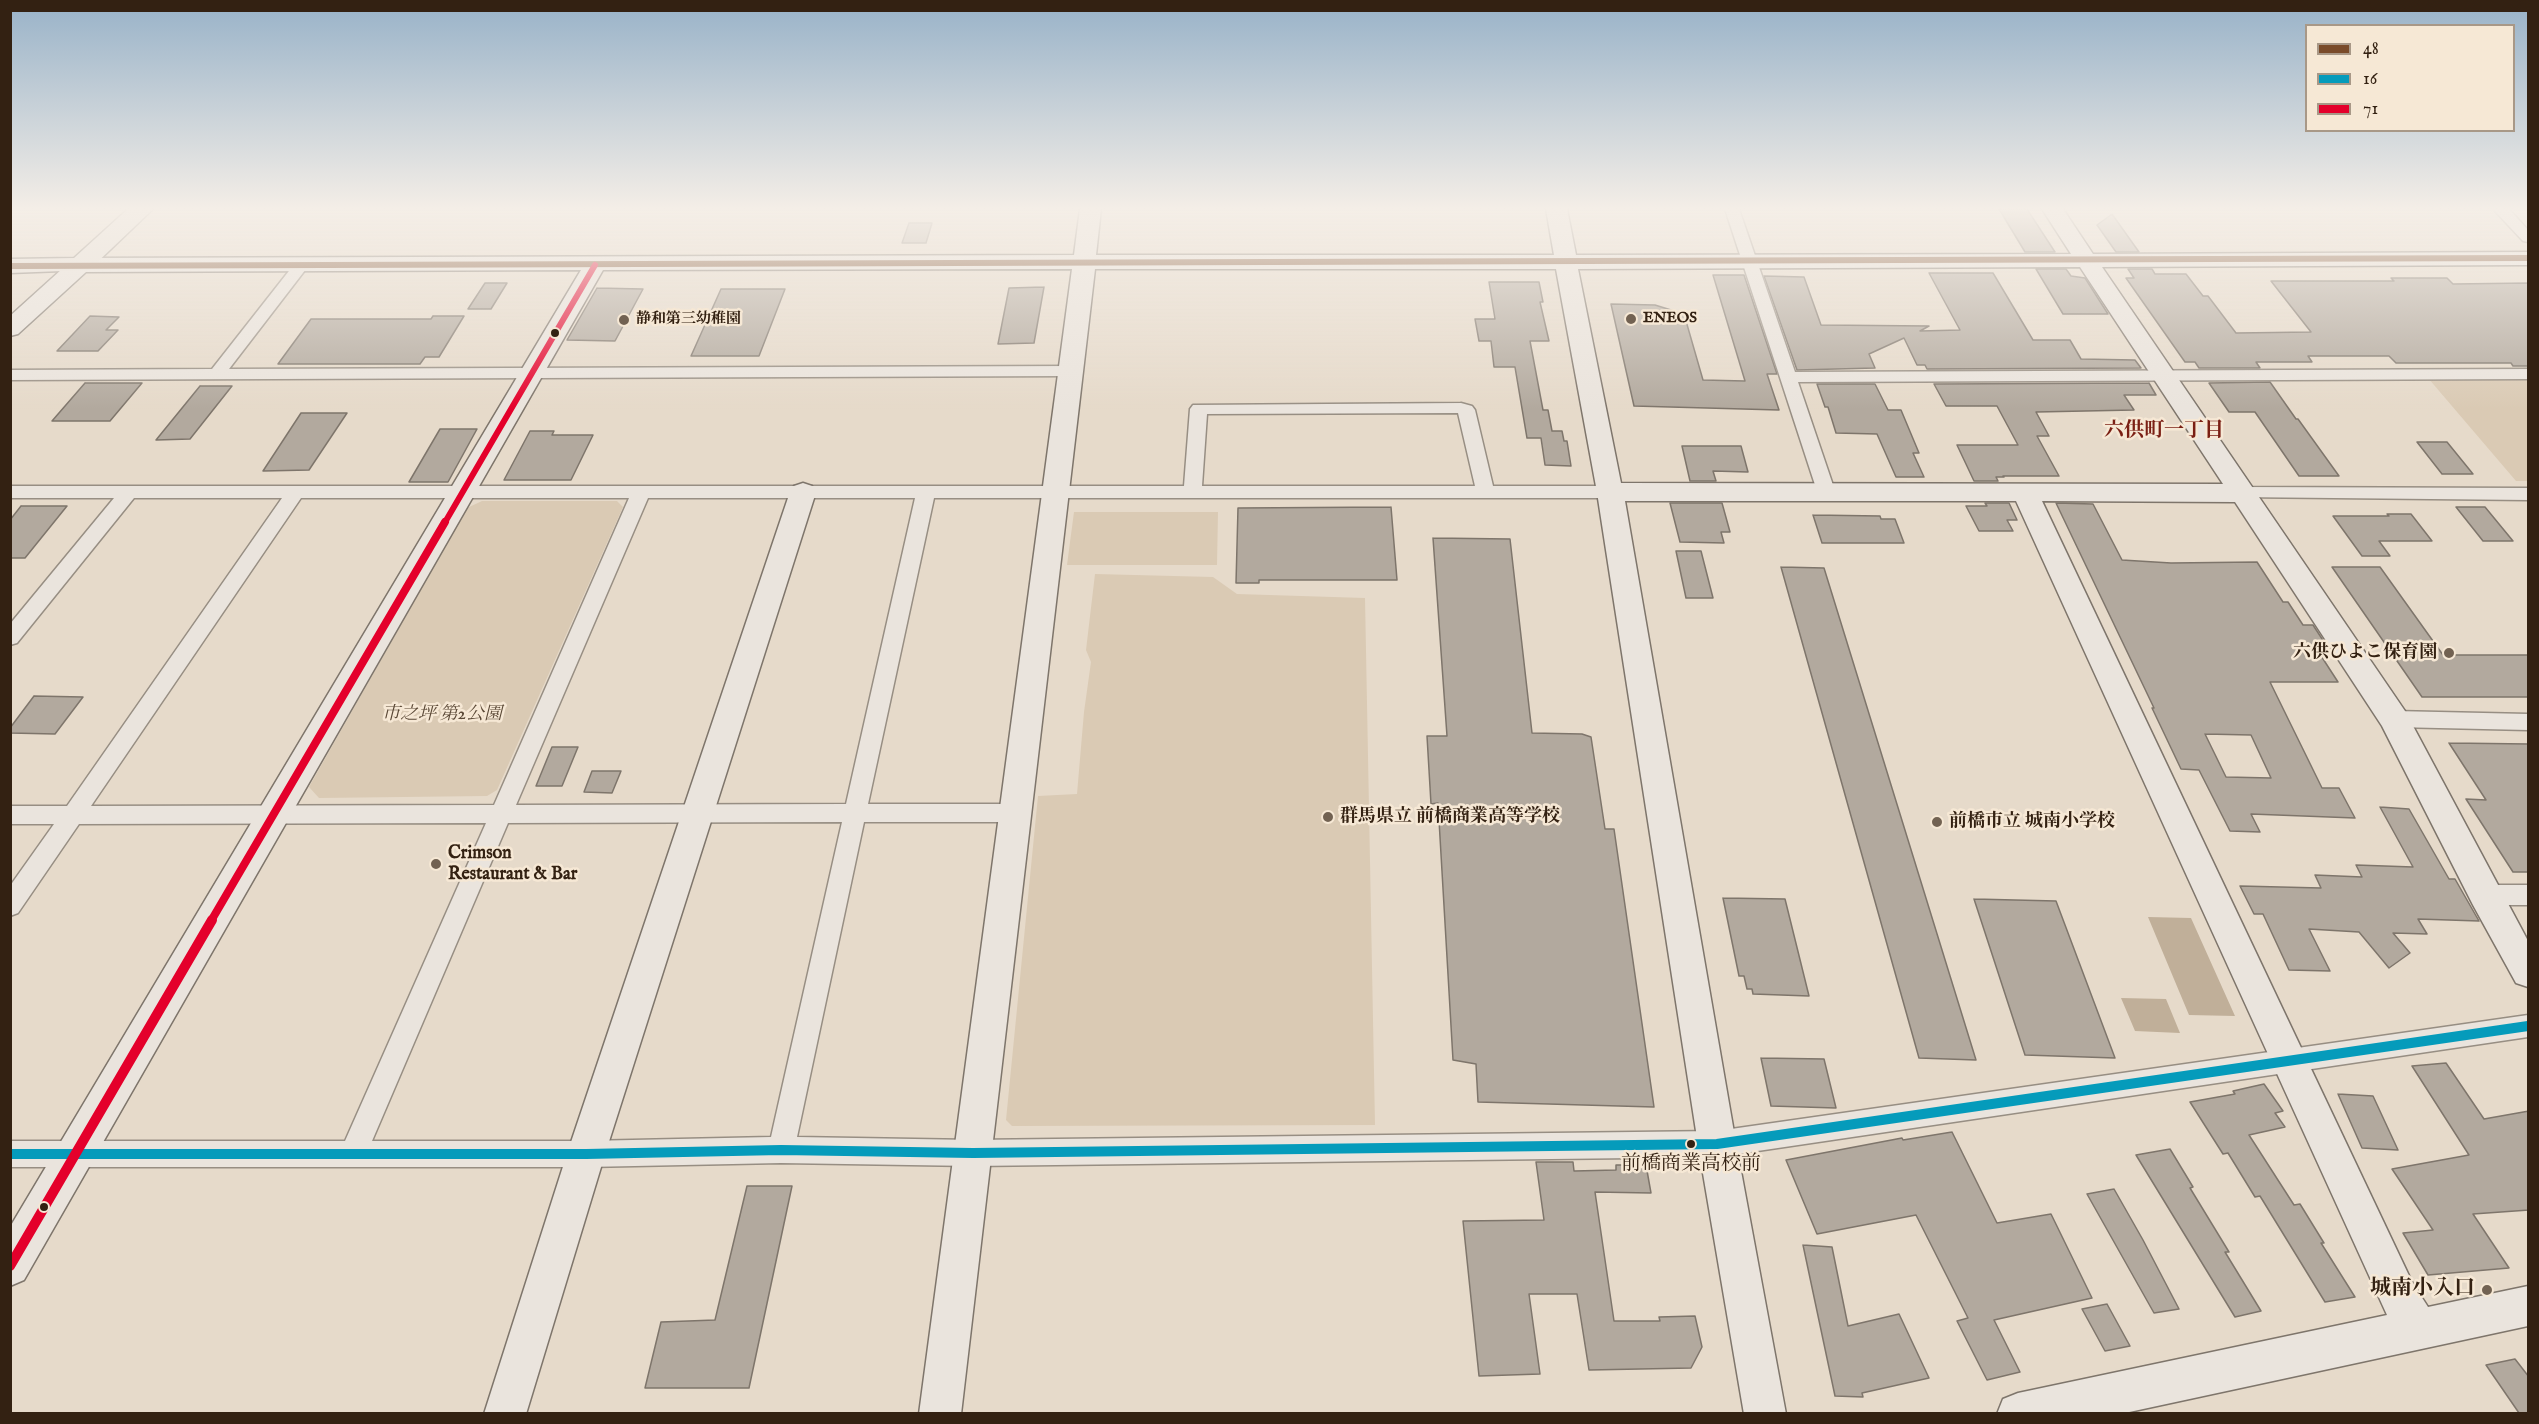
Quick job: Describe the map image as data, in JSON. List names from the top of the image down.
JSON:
{
  "districts": ["六供町一丁目"],
  "parks": ["市之坪 第2公園"],
  "places": [
    "ENEOS",
    "静和第三幼稚園",
    "六供ひよこ保育園",
    "群馬県立 前橋商業高等学校",
    "前橋市立 城南小学校",
    "Crimson Restaurant & Bar",
    "前橋商業高校前",
    "城南小入口"
  ],
  "lines": ["transit line 71", "transit line 16"],
  "legend": ["48", "16", "71"]
}
